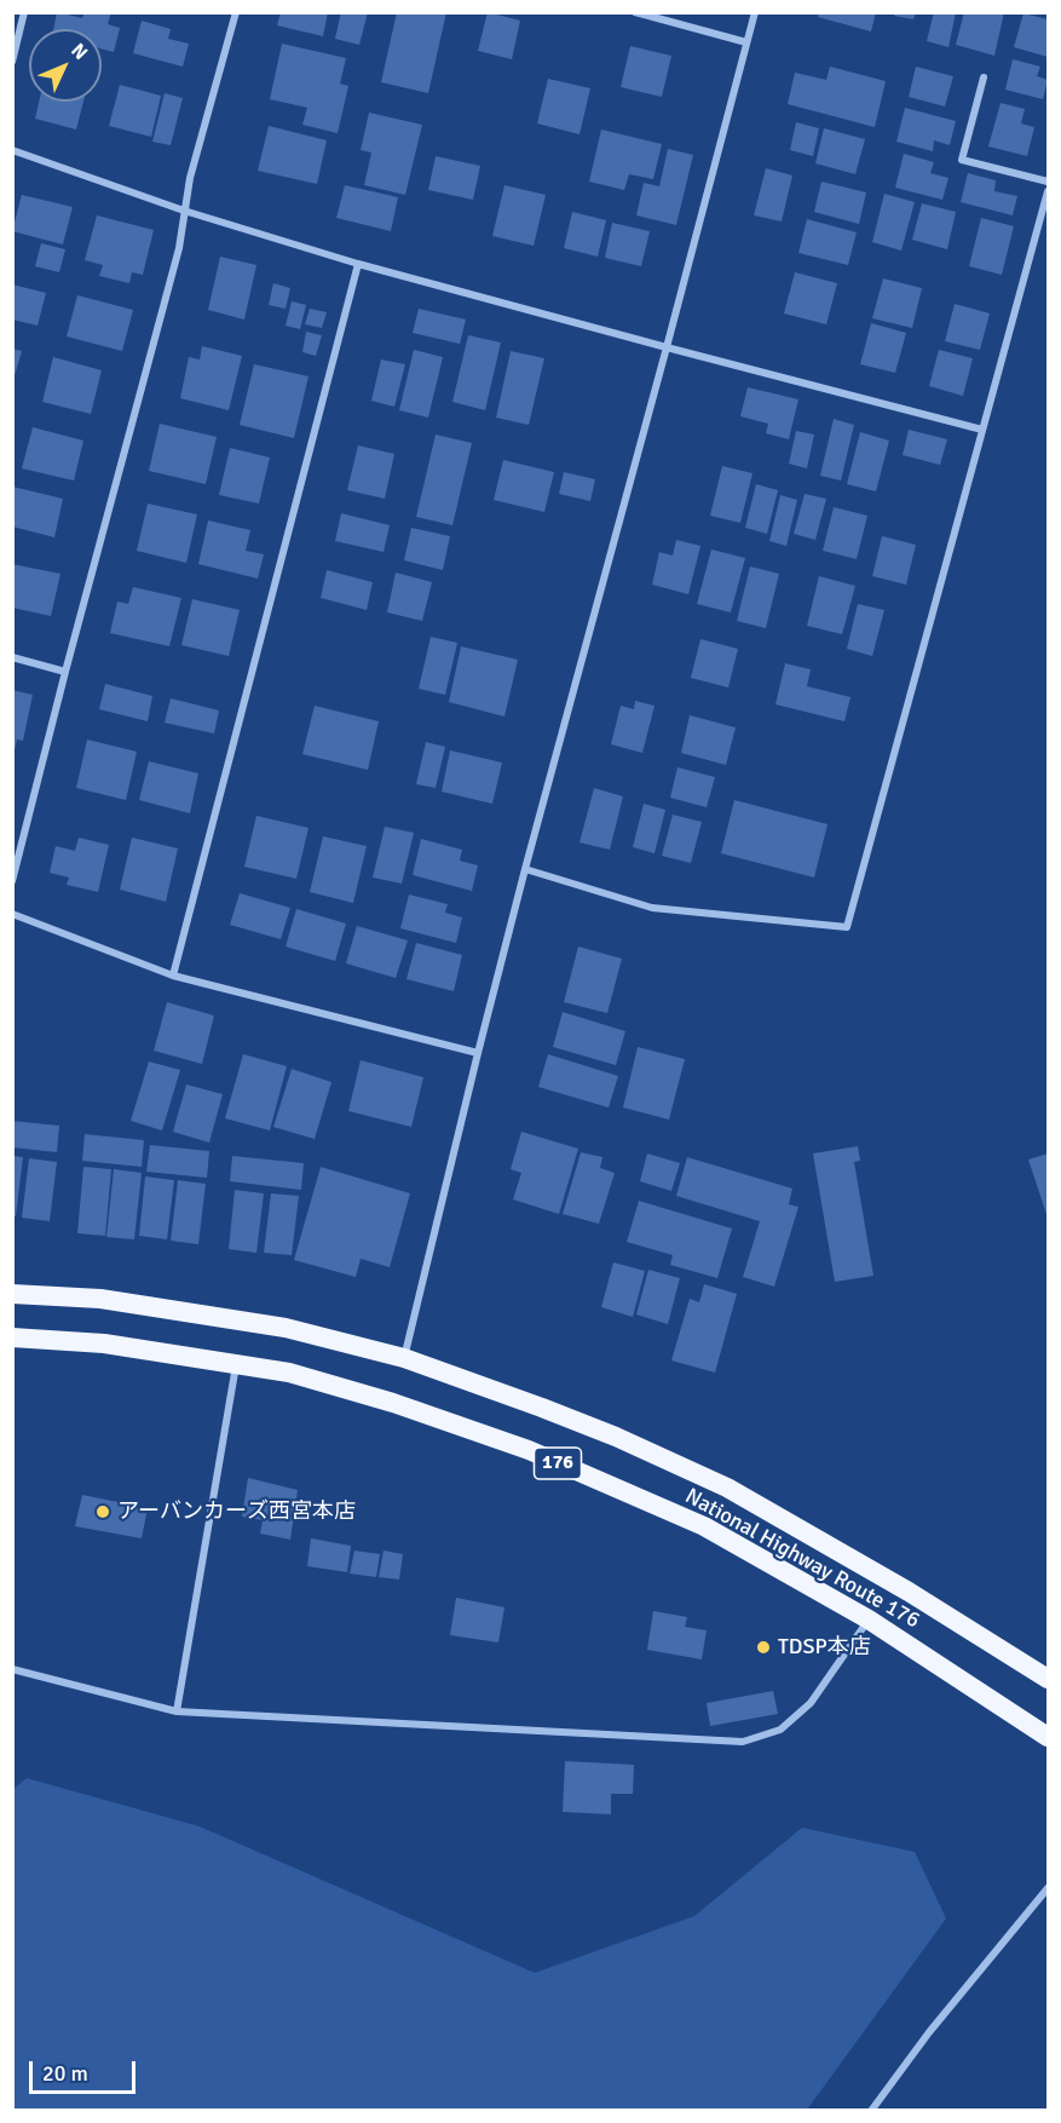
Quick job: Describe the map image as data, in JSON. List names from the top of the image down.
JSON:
{
  "streets": {
    "highway": ["176", "National Highway Route 176"]
  },
  "places": ["アーバンカーズ西宮本店", "TDSP本店"],
  "scale_bar": "20 m",
  "north": "top right"
}
